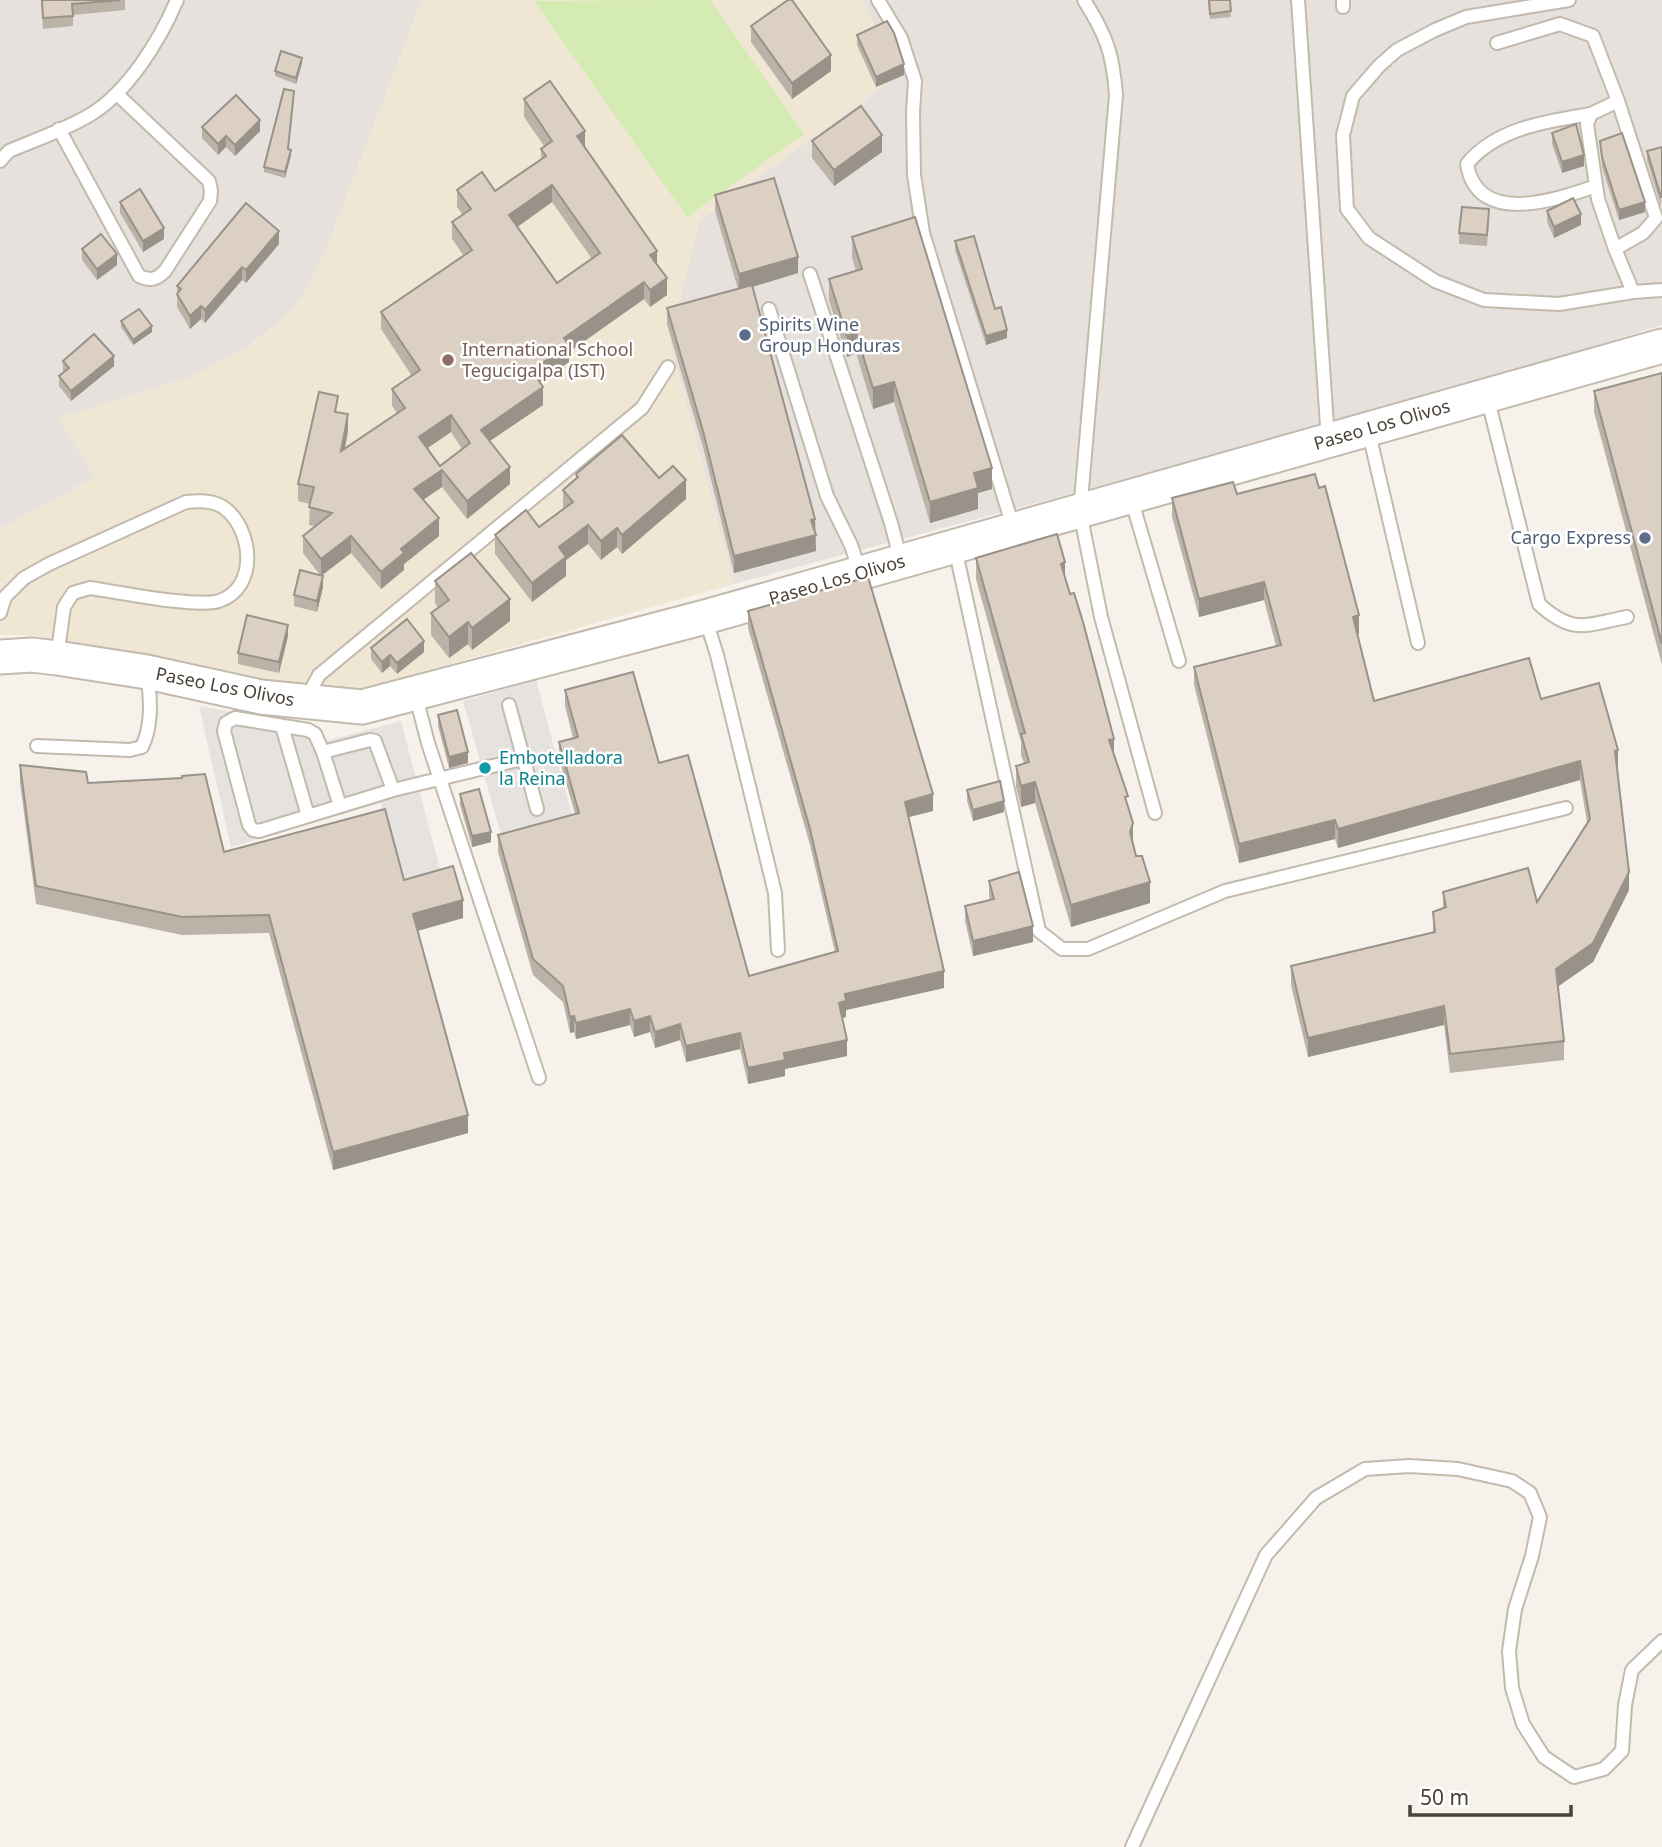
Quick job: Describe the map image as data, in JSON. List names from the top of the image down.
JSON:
{
  "streets": {
    "street": ["Paseo Los Olivos"]
  },
  "places": [
    "Spirits Wine Group Honduras",
    "International School Tegucigalpa (IST)",
    "Cargo Express",
    "Embotelladora la Reina"
  ],
  "scale_bar": "50 m"
}
